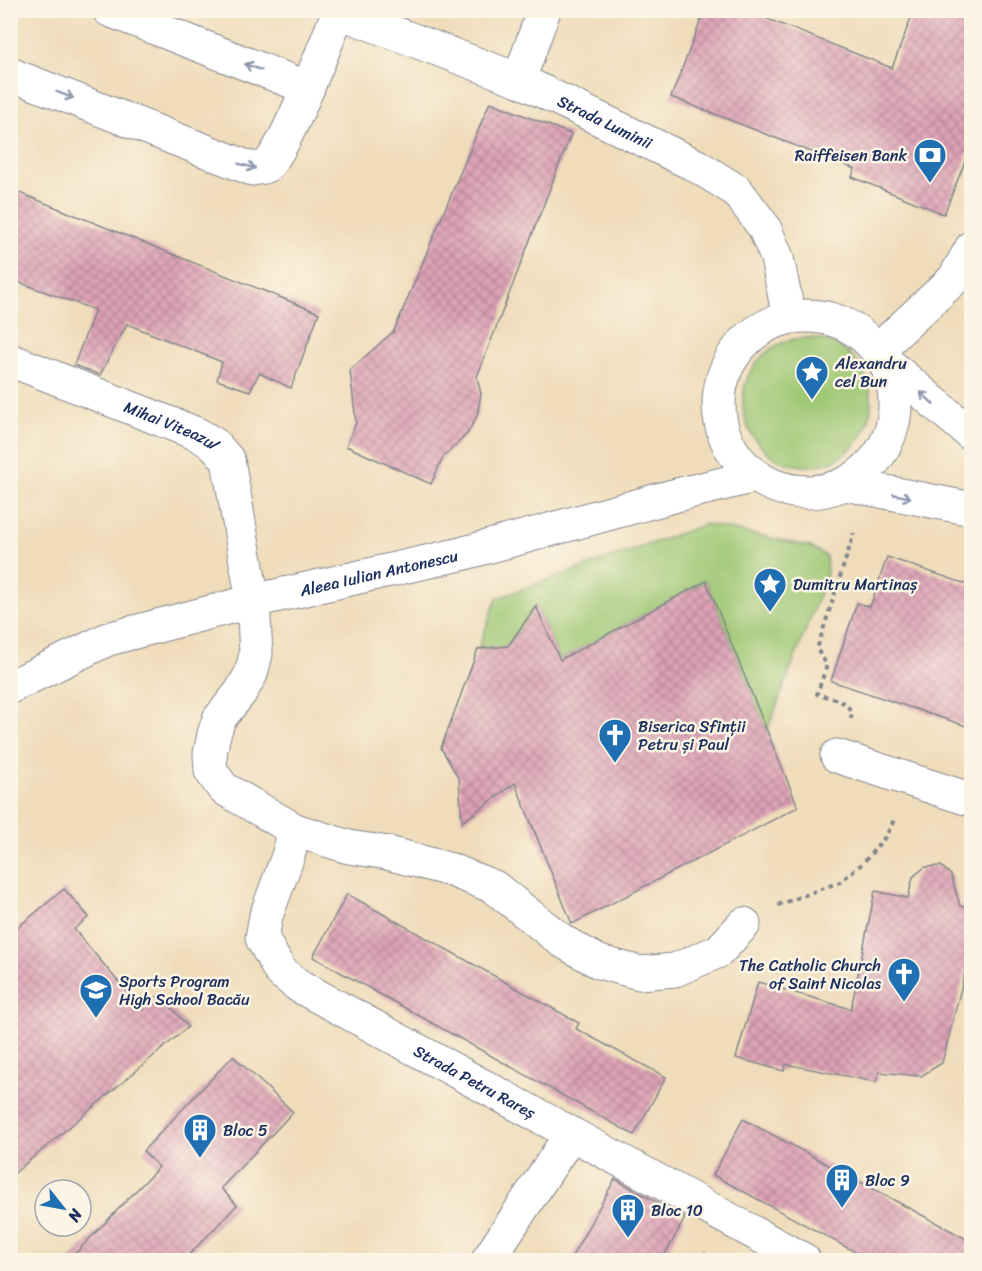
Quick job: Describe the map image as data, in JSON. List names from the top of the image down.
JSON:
{
  "streets": {
    "street": [
      "Strada Luminii",
      "Mihai Viteazul",
      "Aleea Iulian Antonescu",
      "Strada Petru Rareș"
    ]
  },
  "crossings": [
    ["Strada Luminii", "Aleea Iulian Antonescu"],
    ["Mihai Viteazul", "Aleea Iulian Antonescu"]
  ],
  "places": {
    "bank": ["Raiffeisen Bank"],
    "place": ["Alexandru cel Bun", "Dumitru Martinaș"],
    "church": ["Biserica Sfinții Petru și Paul", "The Catholic Church of Saint Nicolas"],
    "school or university": ["Sports Program High School Bacău"],
    "building": ["Bloc 5", "Bloc 9", "Bloc 10"]
  },
  "north": "bottom right"
}
